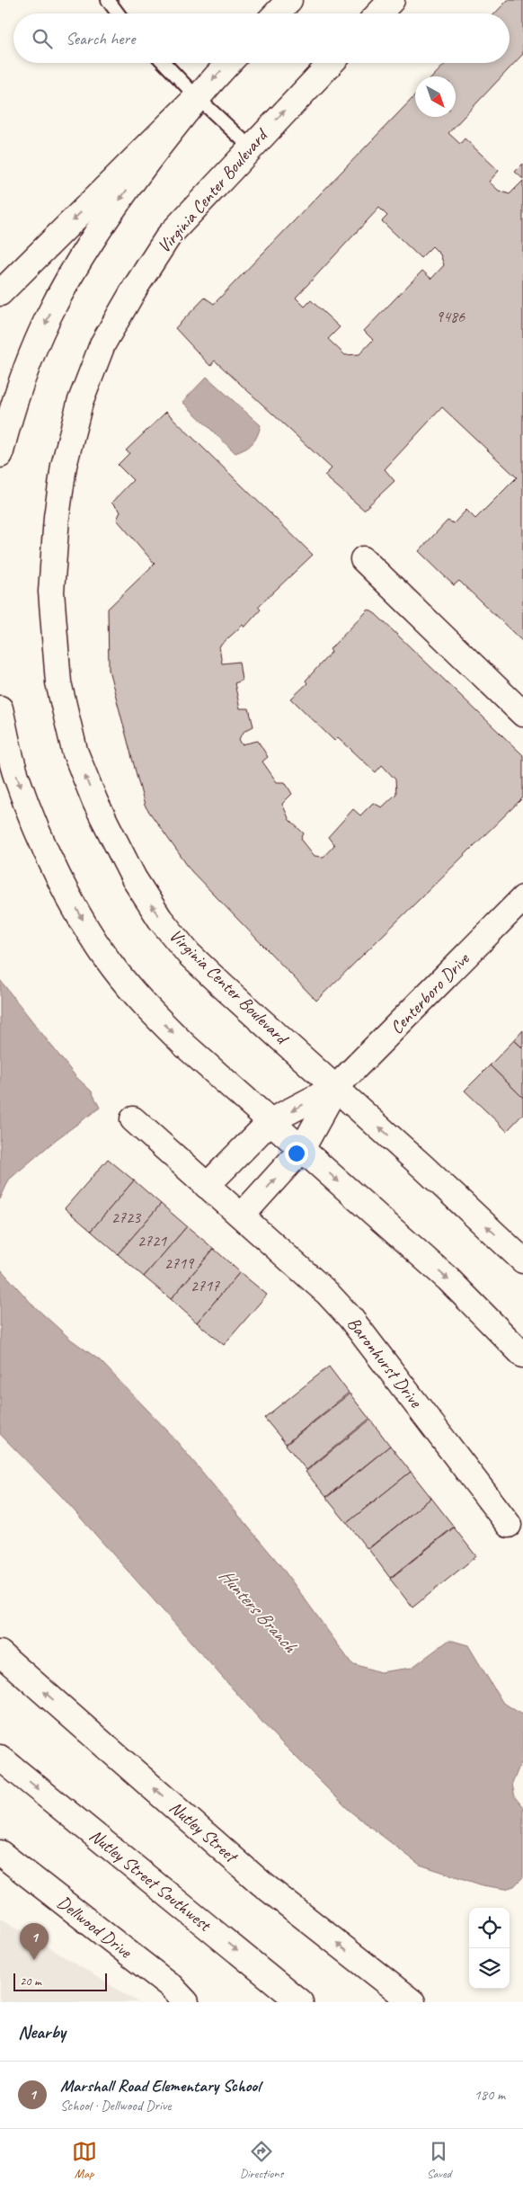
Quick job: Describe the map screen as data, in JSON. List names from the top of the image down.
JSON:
{
  "streets": {
    "main road": [
      "Virginia Center Boulevard",
      "Centerboro Drive",
      "Baronhurst Drive",
      "Nutley Street",
      "Nutley Street Southwest",
      "Dellwood Drive"
    ]
  },
  "crossings": [
    ["Virginia Center Boulevard", "Centerboro Drive"]
  ],
  "one_way": ["Virginia Center Boulevard", "Nutley Street", "Nutley Street Southwest"],
  "water": ["Hunters Branch"],
  "house_numbers": [
    "9486",
    "2723",
    "2721",
    "2719",
    "2717"
  ],
  "scale_bar": "20 m",
  "north": "bottom right",
  "page": {
    "search": "Search here",
    "pins": "1",
    "scale": "20 m",
    "heading": "Nearby",
    "list": [
      {
        "mark": "1",
        "name": "Marshall Road Elementary School",
        "note": "School · Dellwood Drive",
        "value": "180 m"
      }
    ],
    "nav": ["Map", "Directions", "Saved"]
  }
}
